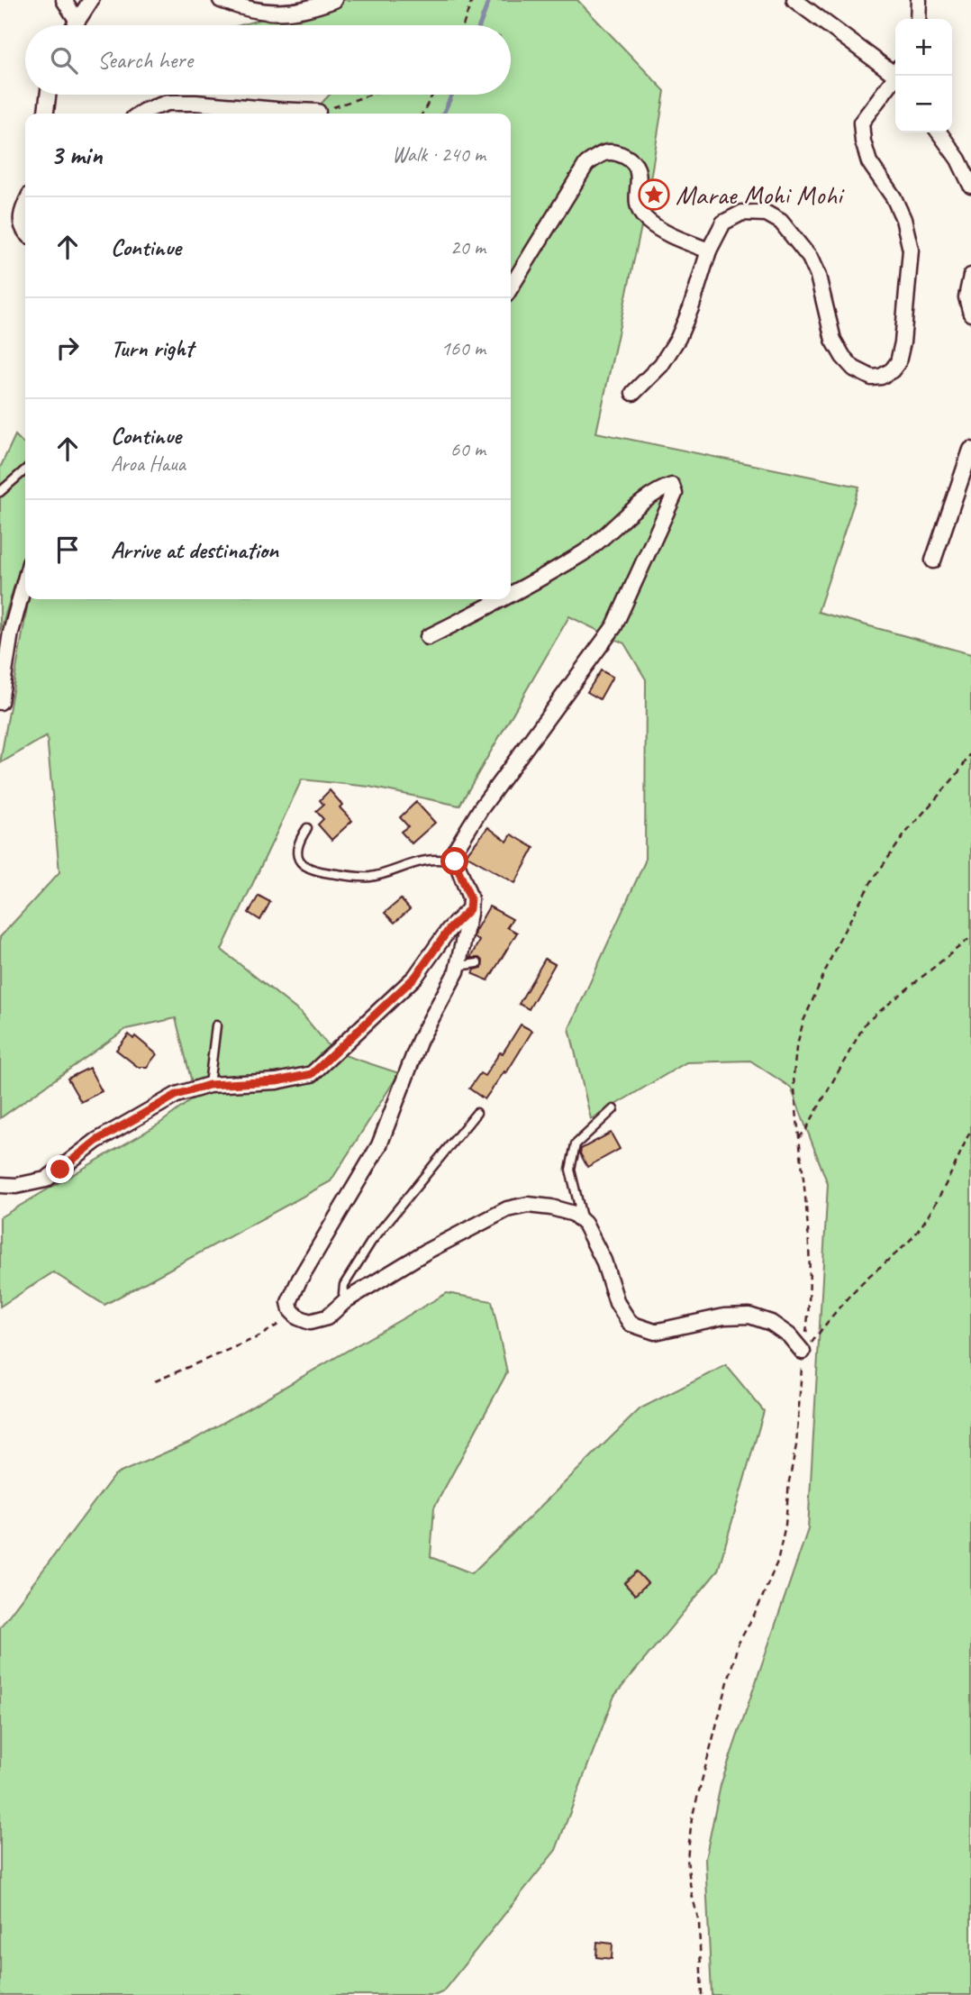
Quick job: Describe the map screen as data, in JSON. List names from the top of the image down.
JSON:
{
  "places": {
    "place": ["Marae Mohi Mohi"]
  },
  "page": {
    "map_buttons": ["+", "−"],
    "search": "Search here",
    "heading": ["3 min", "Walk · 240 m"],
    "list": [
      ["Continue", "20 m"],
      ["Turn right", "160 m"],
      ["Continue", "Aroa Haua", "60 m"],
      "Arrive at destination"
    ]
  }
}
